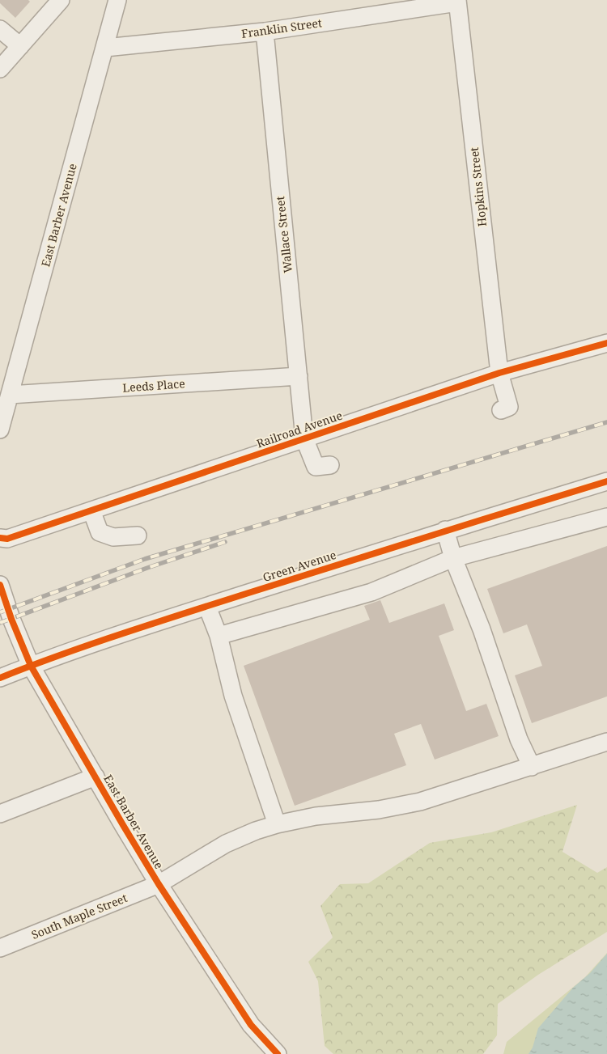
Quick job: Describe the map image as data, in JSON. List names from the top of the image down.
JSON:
{
  "streets": {
    "street": [
      "Franklin Street",
      "Hopkins Street",
      "East Barber Avenue",
      "Wallace Street",
      "Leeds Place",
      "Railroad Avenue",
      "Green Avenue",
      "South Maple Street"
    ]
  },
  "crossings": [
    ["Franklin Street", "Hopkins Street"],
    ["Franklin Street", "East Barber Avenue"],
    ["Franklin Street", "Wallace Street"],
    ["Hopkins Street", "Railroad Avenue"],
    ["East Barber Avenue", "Leeds Place"],
    ["East Barber Avenue", "Green Avenue"],
    ["East Barber Avenue", "South Maple Street"],
    ["Wallace Street", "Leeds Place"],
    ["Wallace Street", "Railroad Avenue"]
  ]
}
